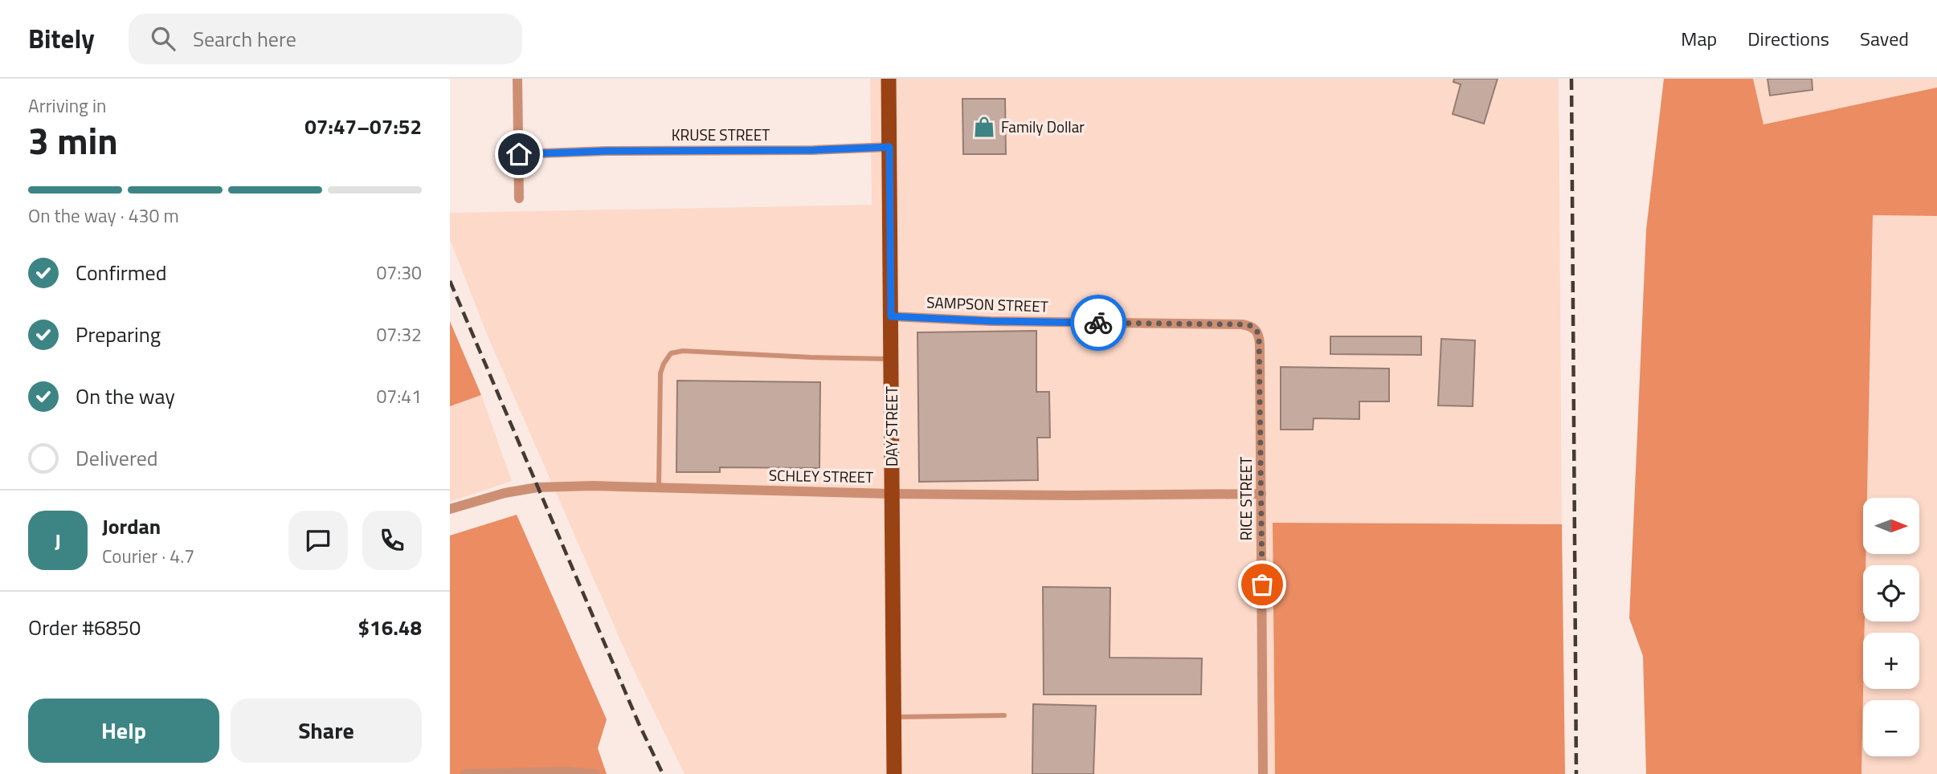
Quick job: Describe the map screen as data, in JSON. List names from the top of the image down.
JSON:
{
  "streets": {
    "main road": ["DAY STREET"],
    "street": [
      "KRUSE STREET",
      "SAMPSON STREET",
      "SCHLEY STREET",
      "RICE STREET"
    ]
  },
  "crossings": [
    ["KRUSE STREET", "DAY STREET"],
    ["SAMPSON STREET", "DAY STREET"],
    ["SAMPSON STREET", "RICE STREET"],
    ["DAY STREET", "SCHLEY STREET"],
    ["SCHLEY STREET", "RICE STREET"]
  ],
  "places": {
    "shop": ["Family Dollar"]
  },
  "north": "right",
  "page": {
    "header": "Bitely",
    "search": "Search here",
    "nav": ["Map", "Directions", "Saved"],
    "heading": ["3 min", "Arriving in", "07:47–07:52"],
    "panel": [
      "Jordan",
      "Courier · 4.7",
      "Order #6850",
      "$16.48"
    ],
    "bar": "On the way · 430 m",
    "list": [
      ["Confirmed", "07:30"],
      ["Preparing", "07:32"],
      ["On the way", "07:41"],
      "Delivered"
    ],
    "map_buttons": ["+", "−"],
    "round": "J",
    "buttons": ["Help", "Share"]
  }
}
